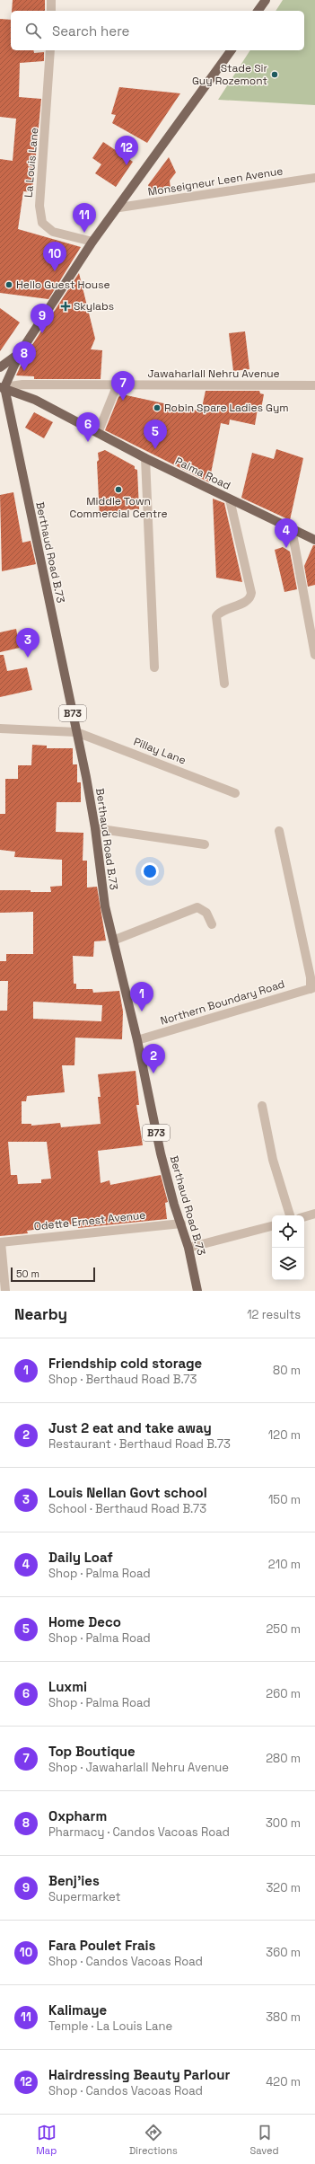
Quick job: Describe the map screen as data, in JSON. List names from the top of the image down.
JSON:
{
  "streets": {
    "main road": ["Palma Road", "Berthaud Road B.73", "B73"],
    "street": [
      "La Louis Lane",
      "Monseigneur Leen Avenue",
      "Jawaharlall Nehru Avenue",
      "Pillay Lane",
      "Northern Boundary Road",
      "Odette Ernest Avenue"
    ]
  },
  "crossings": [
    ["Jawaharlall Nehru Avenue", "Palma Road"],
    ["Jawaharlall Nehru Avenue", "Berthaud Road B.73"],
    ["Palma Road", "Berthaud Road B.73"],
    ["Berthaud Road B.73", "Pillay Lane"],
    ["Berthaud Road B.73", "Northern Boundary Road"],
    ["Berthaud Road B.73", "Odette Ernest Avenue"]
  ],
  "places": {
    "other": [
      "Stade Sir Guy Rozemont",
      "Hello Guest House",
      "Robin Spare Ladies Gym",
      "Middle Town Commercial Centre"
    ],
    "health": ["Skylabs"]
  },
  "scale_bar": "50 m",
  "page": {
    "search": "Search here",
    "pins": [
      "12",
      "11",
      "10",
      "9",
      "8",
      "7",
      "6",
      "5",
      "4",
      "3",
      "1",
      "2"
    ],
    "scale": "50 m",
    "heading": ["Nearby", "12 results"],
    "list": [
      {
        "mark": "1",
        "name": "Friendship cold storage",
        "note": "Shop · Berthaud Road B.73",
        "value": "80 m"
      },
      {
        "mark": "2",
        "name": "Just 2 eat and take away",
        "note": "Restaurant · Berthaud Road B.73",
        "value": "120 m"
      },
      {
        "mark": "3",
        "name": "Louis Nellan Govt school",
        "note": "School · Berthaud Road B.73",
        "value": "150 m"
      },
      {
        "mark": "4",
        "name": "Daily Loaf",
        "note": "Shop · Palma Road",
        "value": "210 m"
      },
      {
        "mark": "5",
        "name": "Home Deco",
        "note": "Shop · Palma Road",
        "value": "250 m"
      },
      {
        "mark": "6",
        "name": "Luxmi",
        "note": "Shop · Palma Road",
        "value": "260 m"
      },
      {
        "mark": "7",
        "name": "Top Boutique",
        "note": "Shop · Jawaharlall Nehru Avenue",
        "value": "280 m"
      },
      {
        "mark": "8",
        "name": "Oxpharm",
        "note": "Pharmacy · Candos Vacoas Road",
        "value": "300 m"
      },
      {
        "mark": "9",
        "name": "Benj'ies",
        "note": "Supermarket",
        "value": "320 m"
      },
      {
        "mark": "10",
        "name": "Fara Poulet Frais",
        "note": "Shop · Candos Vacoas Road",
        "value": "360 m"
      },
      {
        "mark": "11",
        "name": "Kalimaye",
        "note": "Temple · La Louis Lane",
        "value": "380 m"
      },
      {
        "mark": "12",
        "name": "Hairdressing Beauty Parlour",
        "note": "Shop · Candos Vacoas Road",
        "value": "420 m"
      }
    ],
    "nav": ["Map", "Directions", "Saved"]
  }
}
